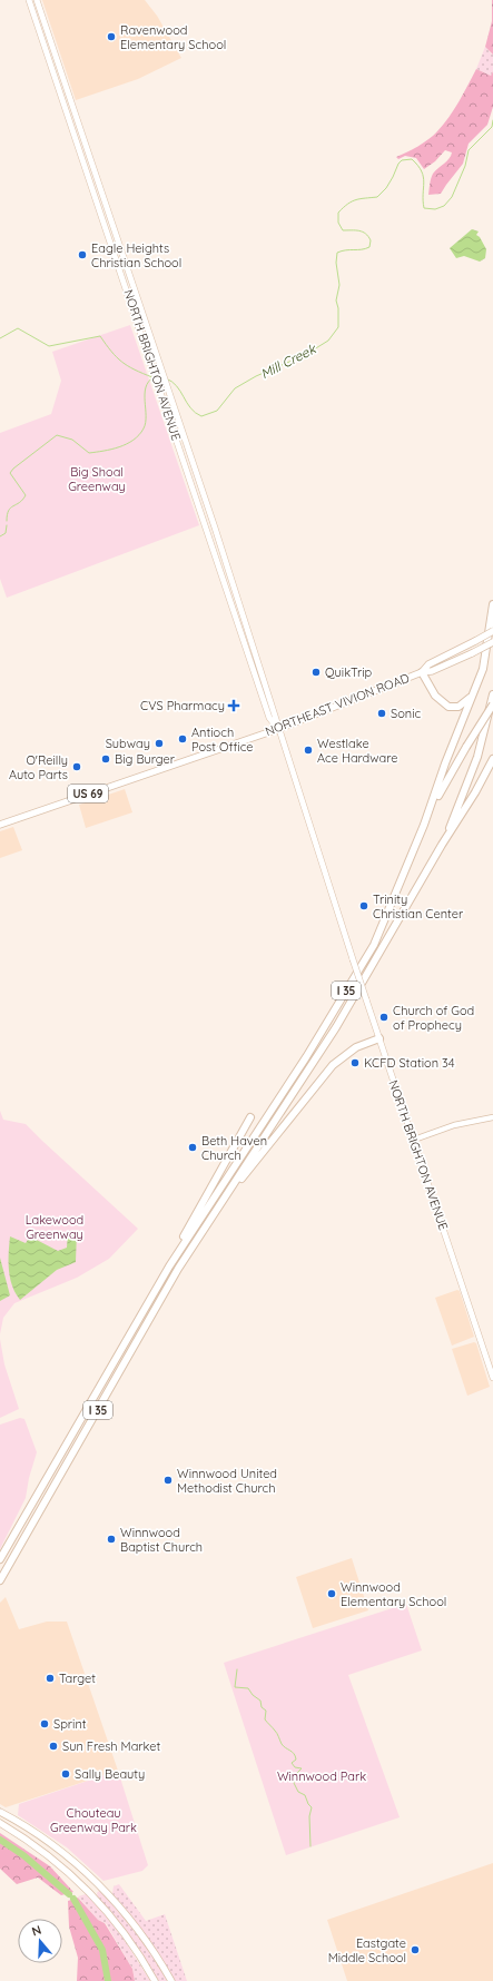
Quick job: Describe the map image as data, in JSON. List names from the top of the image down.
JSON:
{
  "streets": {
    "highway": ["I 35"],
    "main road": ["NORTH BRIGHTON AVENUE", "NORTHEAST VIVION ROAD", "US 69"]
  },
  "crossings": [
    ["NORTH BRIGHTON AVENUE", "NORTHEAST VIVION ROAD"]
  ],
  "water": ["Mill Creek"],
  "parks": [
    "Big Shoal Greenway",
    "Lakewood Greenway",
    "Winnwood Park",
    "Chouteau Greenway Park"
  ],
  "places": {
    "other": [
      "Ravenwood Elementary School",
      "Eagle Heights Christian School",
      "QuikTrip",
      "Sonic",
      "Antioch Post Office",
      "Subway",
      "Westlake Ace Hardware",
      "Big Burger",
      "O'Reilly Auto Parts",
      "Trinity Christian Center",
      "Church of God of Prophecy",
      "KCFD Station 34",
      "Beth Haven Church",
      "Winnwood United Methodist Church",
      "Winnwood Baptist Church",
      "Winnwood Elementary School",
      "Target",
      "Sprint",
      "Sun Fresh Market",
      "Sally Beauty",
      "Eastgate Middle School"
    ],
    "health": ["CVS Pharmacy"]
  },
  "north": "top"
}
